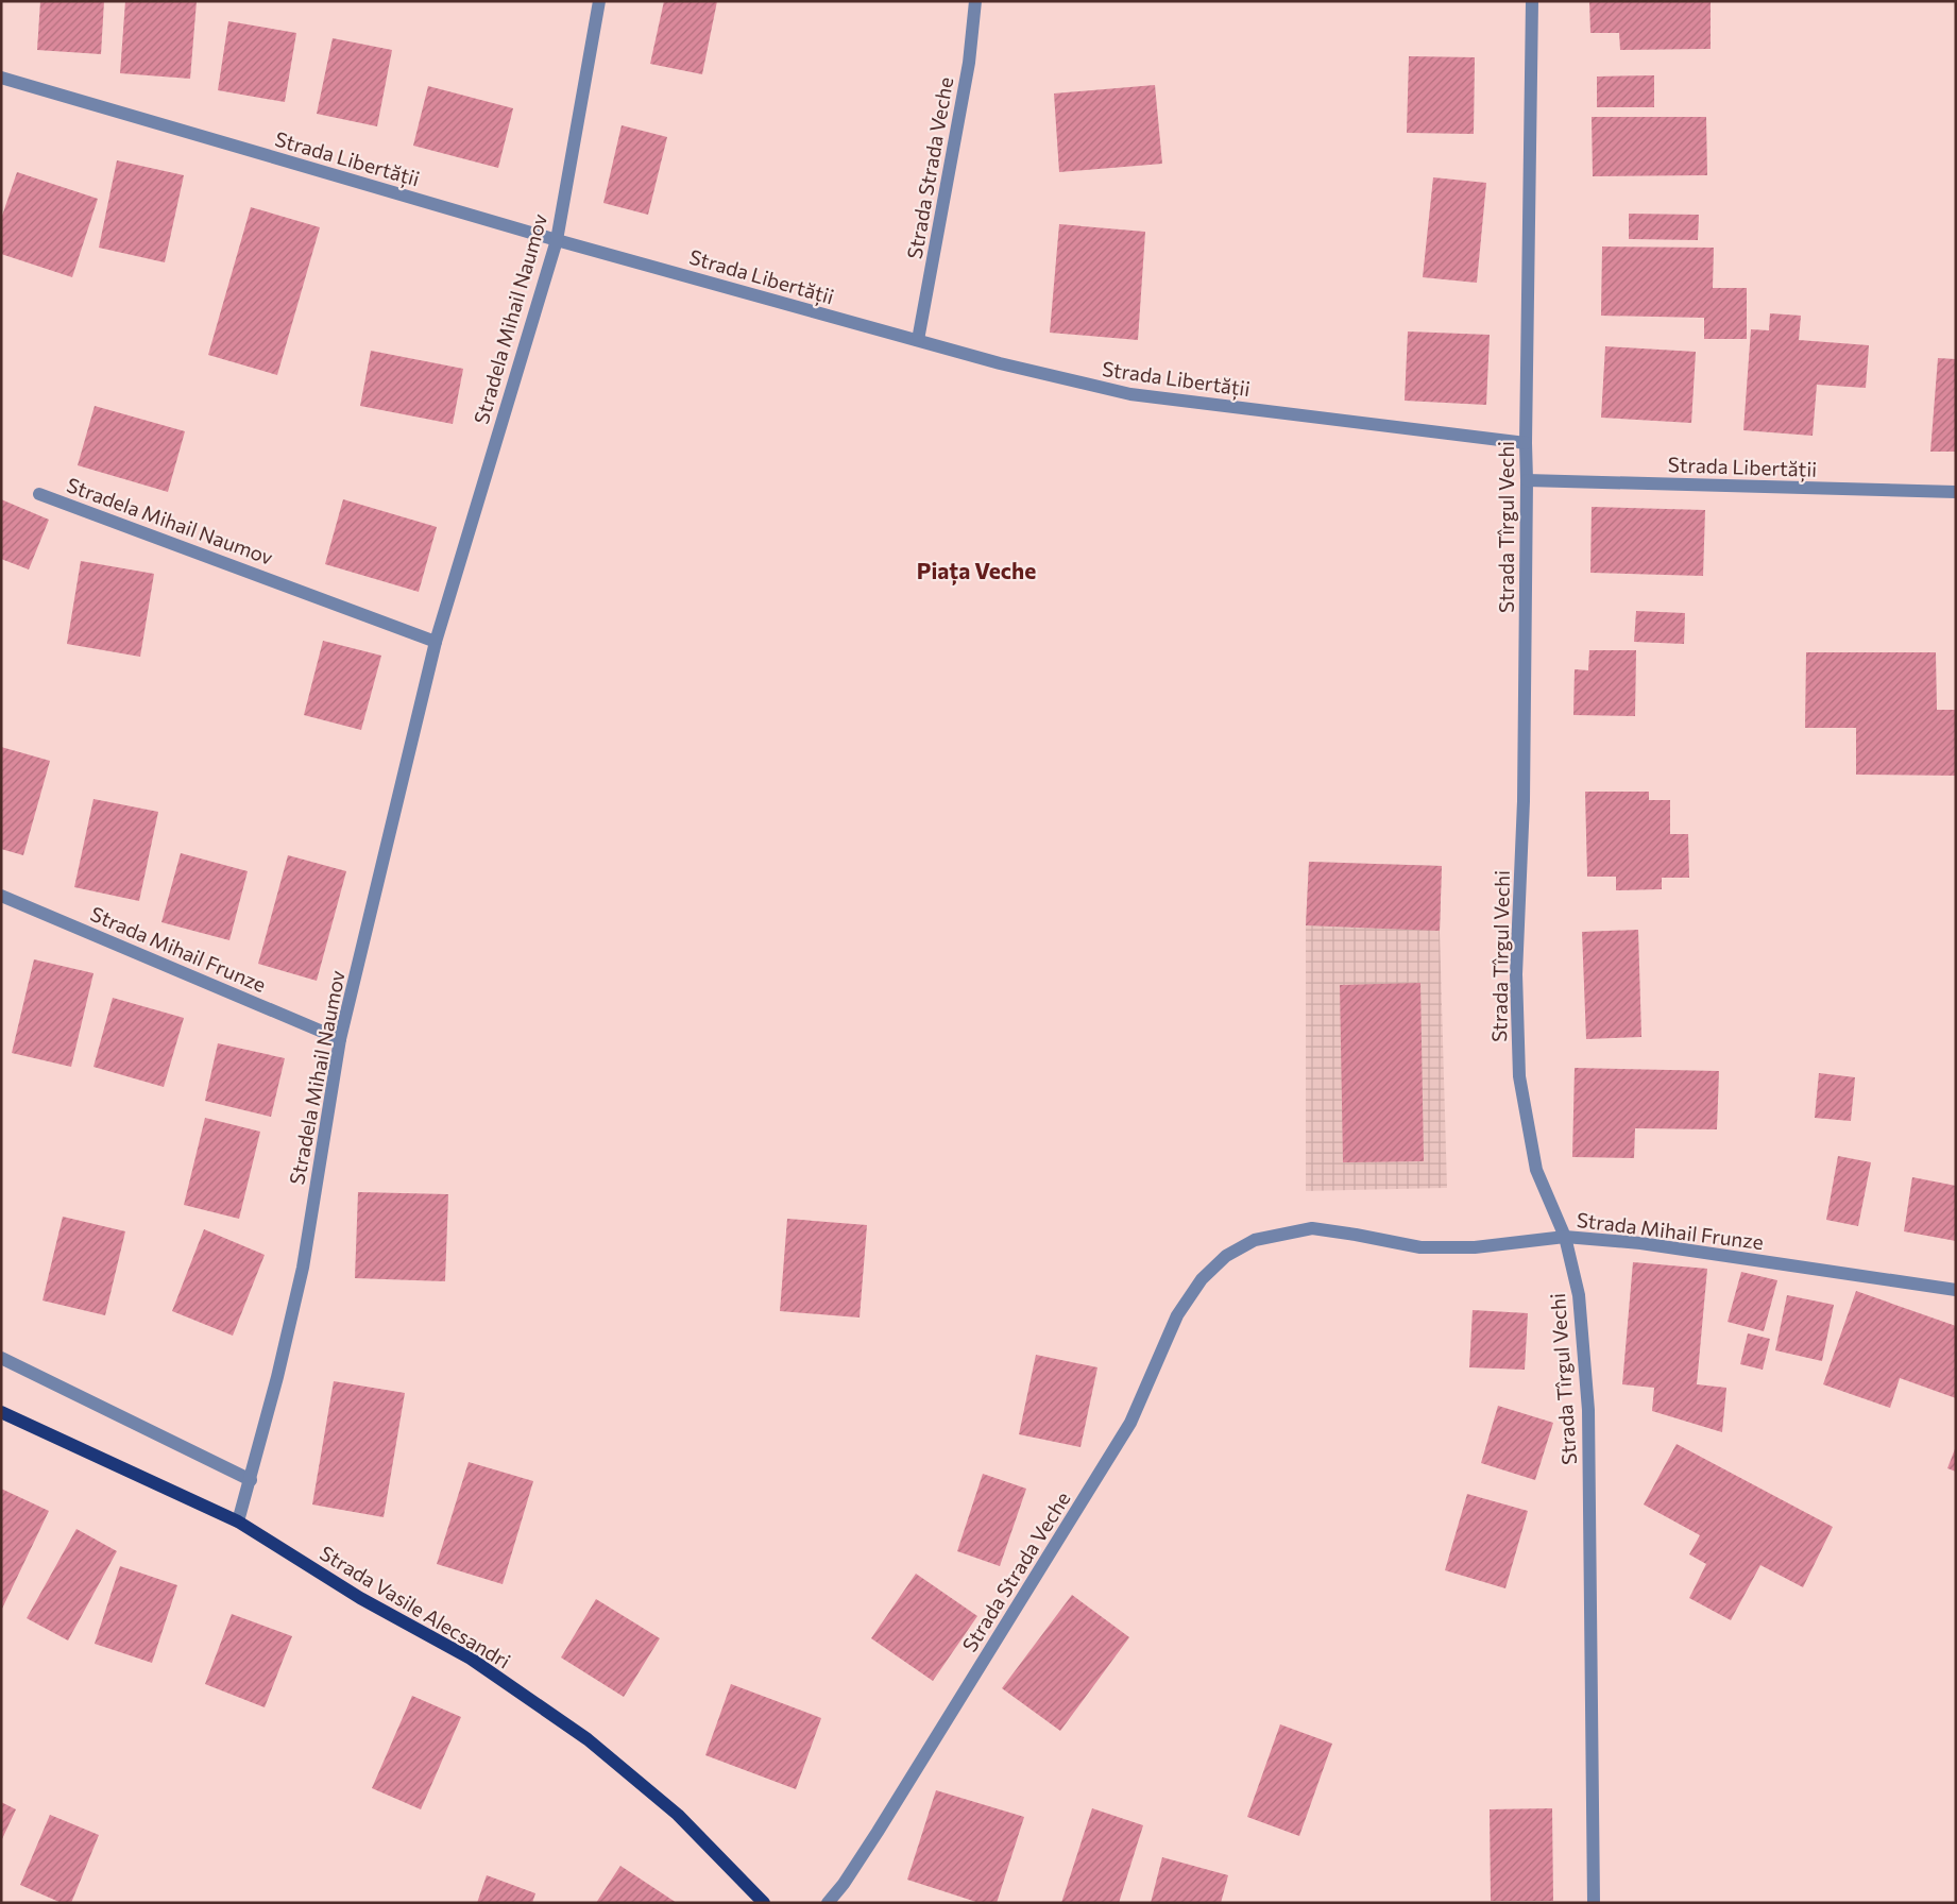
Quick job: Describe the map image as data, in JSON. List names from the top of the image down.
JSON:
{
  "streets": {
    "main road": ["Strada Vasile Alecsandri"],
    "street": [
      "Strada Libertății",
      "Strada Strada Veche",
      "Stradela Mihail Naumov",
      "Strada Tîrgul Vechi",
      "Strada Mihail Frunze"
    ]
  },
  "crossings": [
    ["Strada Libertății", "Strada Strada Veche"],
    ["Strada Libertății", "Stradela Mihail Naumov"],
    ["Strada Libertății", "Strada Tîrgul Vechi"],
    ["Strada Strada Veche", "Strada Mihail Frunze"],
    ["Stradela Mihail Naumov", "Strada Mihail Frunze"],
    ["Stradela Mihail Naumov", "Strada Vasile Alecsandri"],
    ["Strada Tîrgul Vechi", "Strada Mihail Frunze"]
  ],
  "districts": ["Piața Veche"]
}
